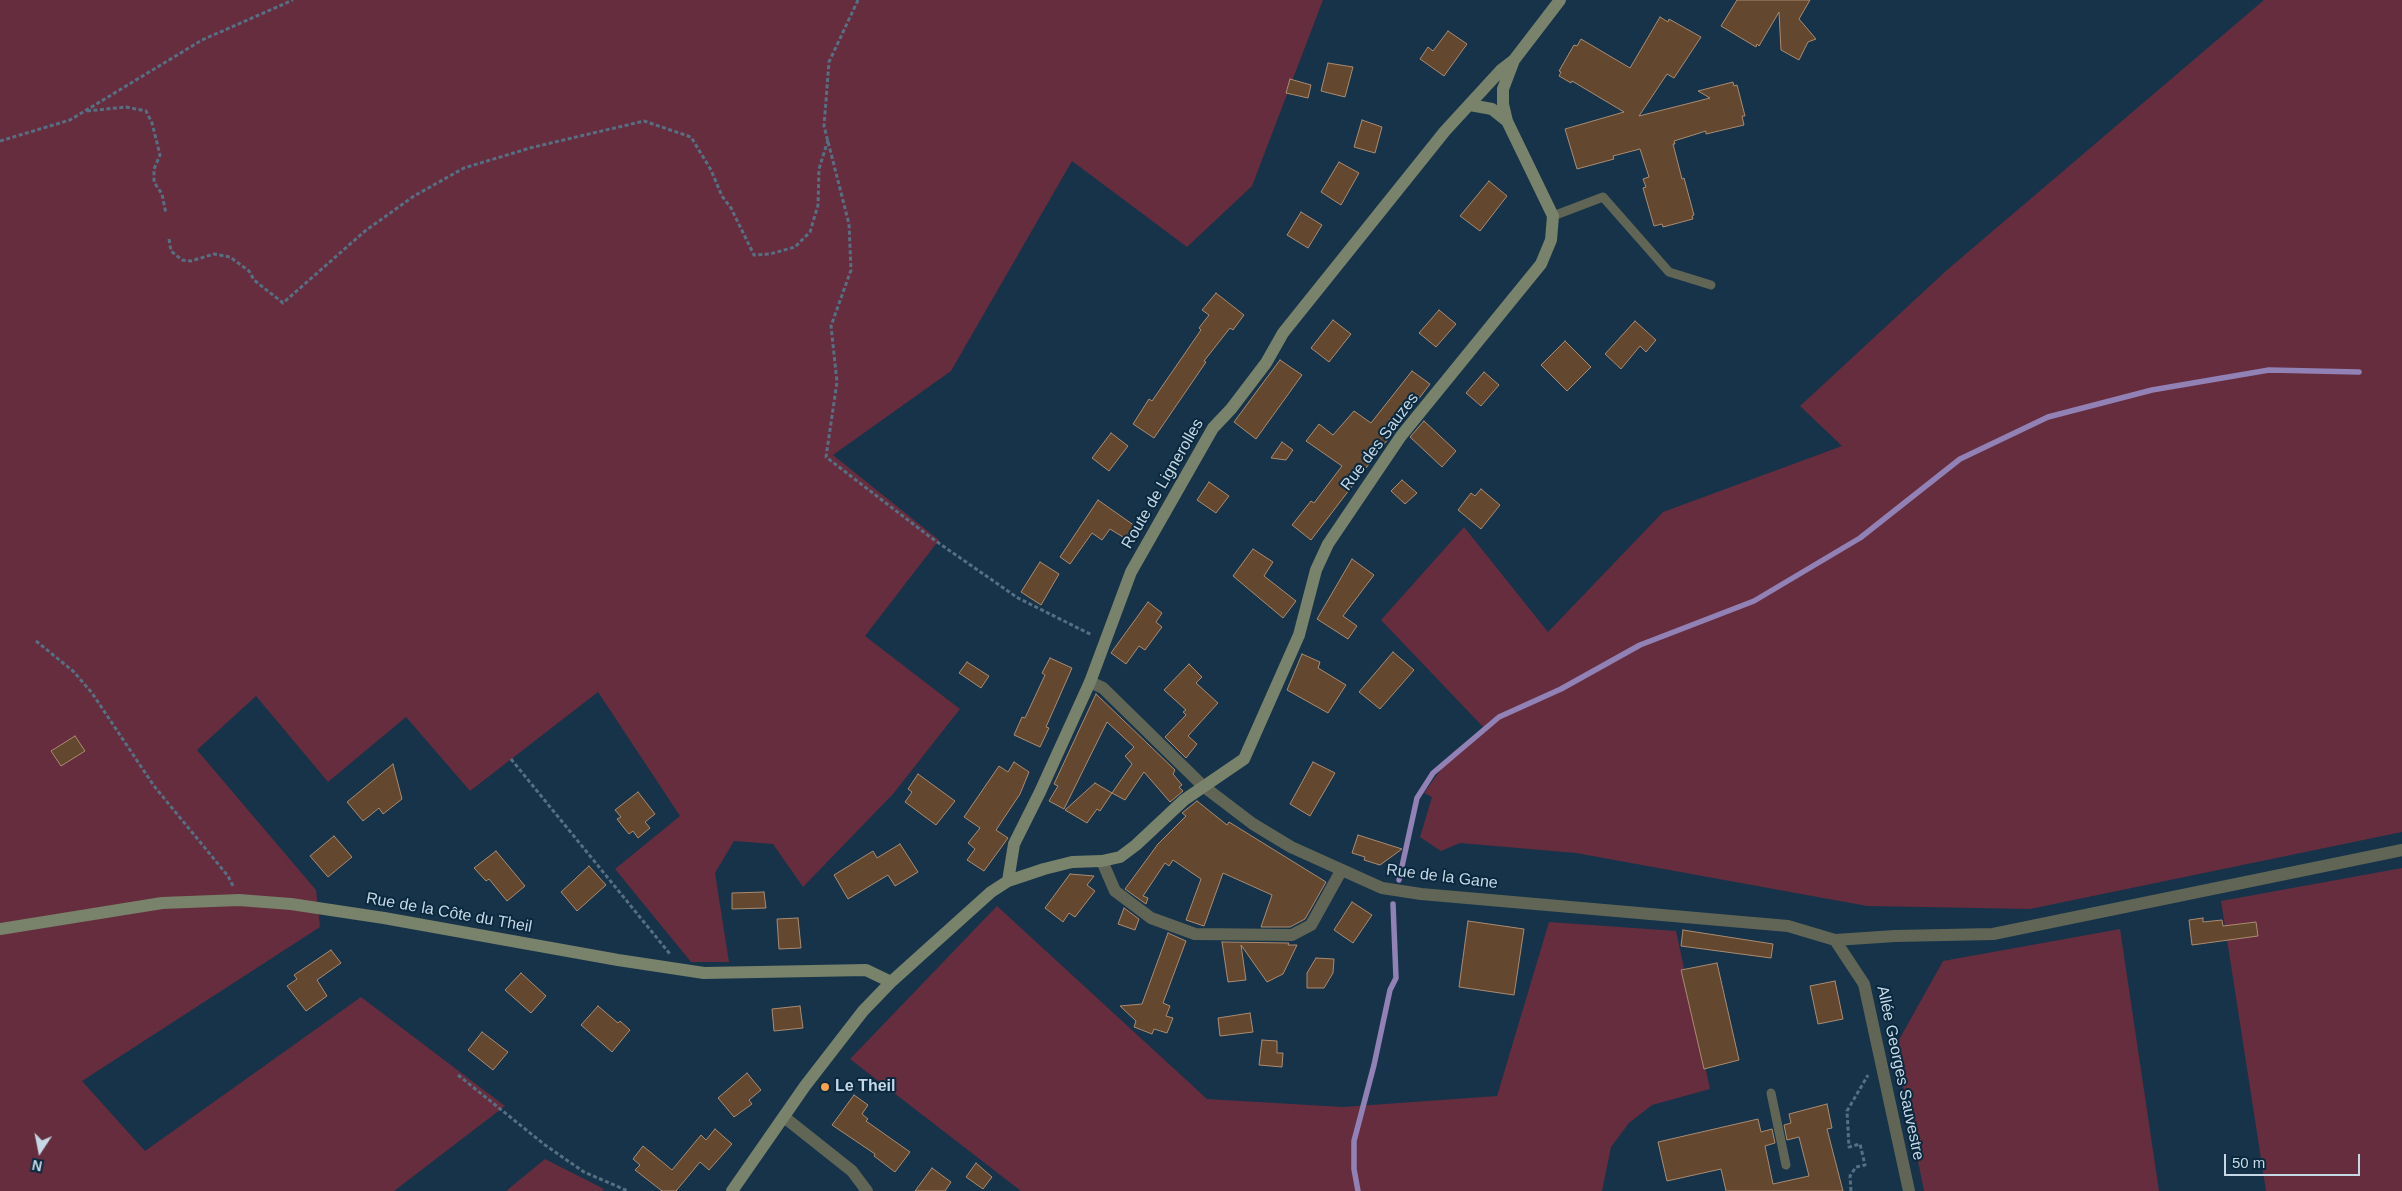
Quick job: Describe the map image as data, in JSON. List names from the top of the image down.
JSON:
{
  "streets": {
    "street": [
      "Rue des Sauzes",
      "Route de Lignerolles",
      "Rue de la Gane",
      "Rue de la Côte du Theil",
      "Allée Georges Sauvestre"
    ]
  },
  "crossings": [
    ["Rue des Sauzes", "Rue de la Gane"],
    ["Route de Lignerolles", "Rue de la Gane"],
    ["Rue de la Gane", "Allée Georges Sauvestre"]
  ],
  "places": ["Le Theil"],
  "scale_bar": "50 m",
  "north": "bottom"
}
